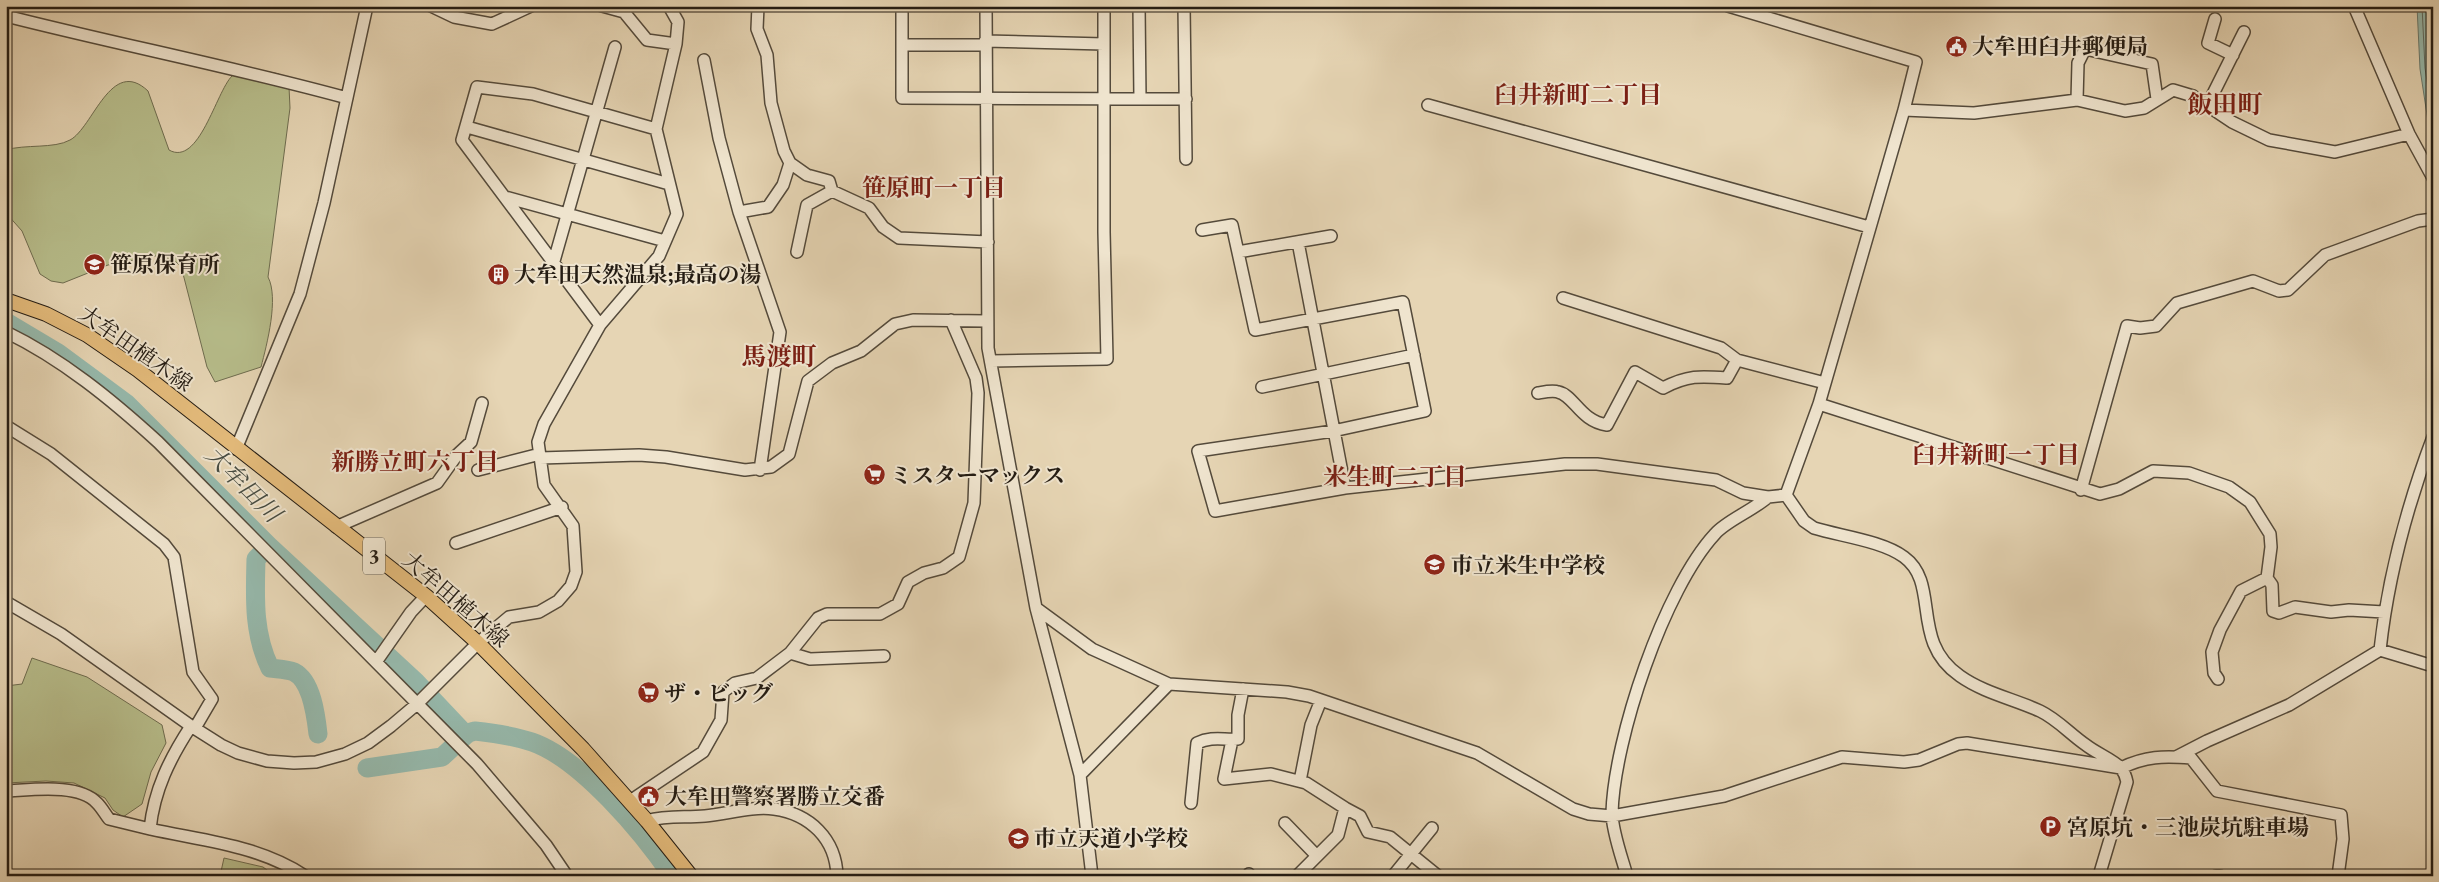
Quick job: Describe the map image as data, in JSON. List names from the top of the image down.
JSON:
{
  "streets": {
    "main road": ["大牟田植木線", "3"]
  },
  "districts": [
    "臼井新町二丁目",
    "飯田町",
    "笹原町一丁目",
    "馬渡町",
    "臼井新町一丁目",
    "新勝立町六丁目",
    "米生町二丁目"
  ],
  "water": ["大牟田川"],
  "places": {
    "public building": ["大牟田臼井郵便局", "大牟田警察署勝立交番"],
    "school or university": ["笹原保育所", "市立米生中学校", "市立天道小学校"],
    "building": ["大牟田天然温泉;最高の湯"],
    "supermarket": ["ミスターマックス", "ザ・ビッグ"],
    "parking": ["宮原坑・三池炭坑駐車場"]
  }
}
